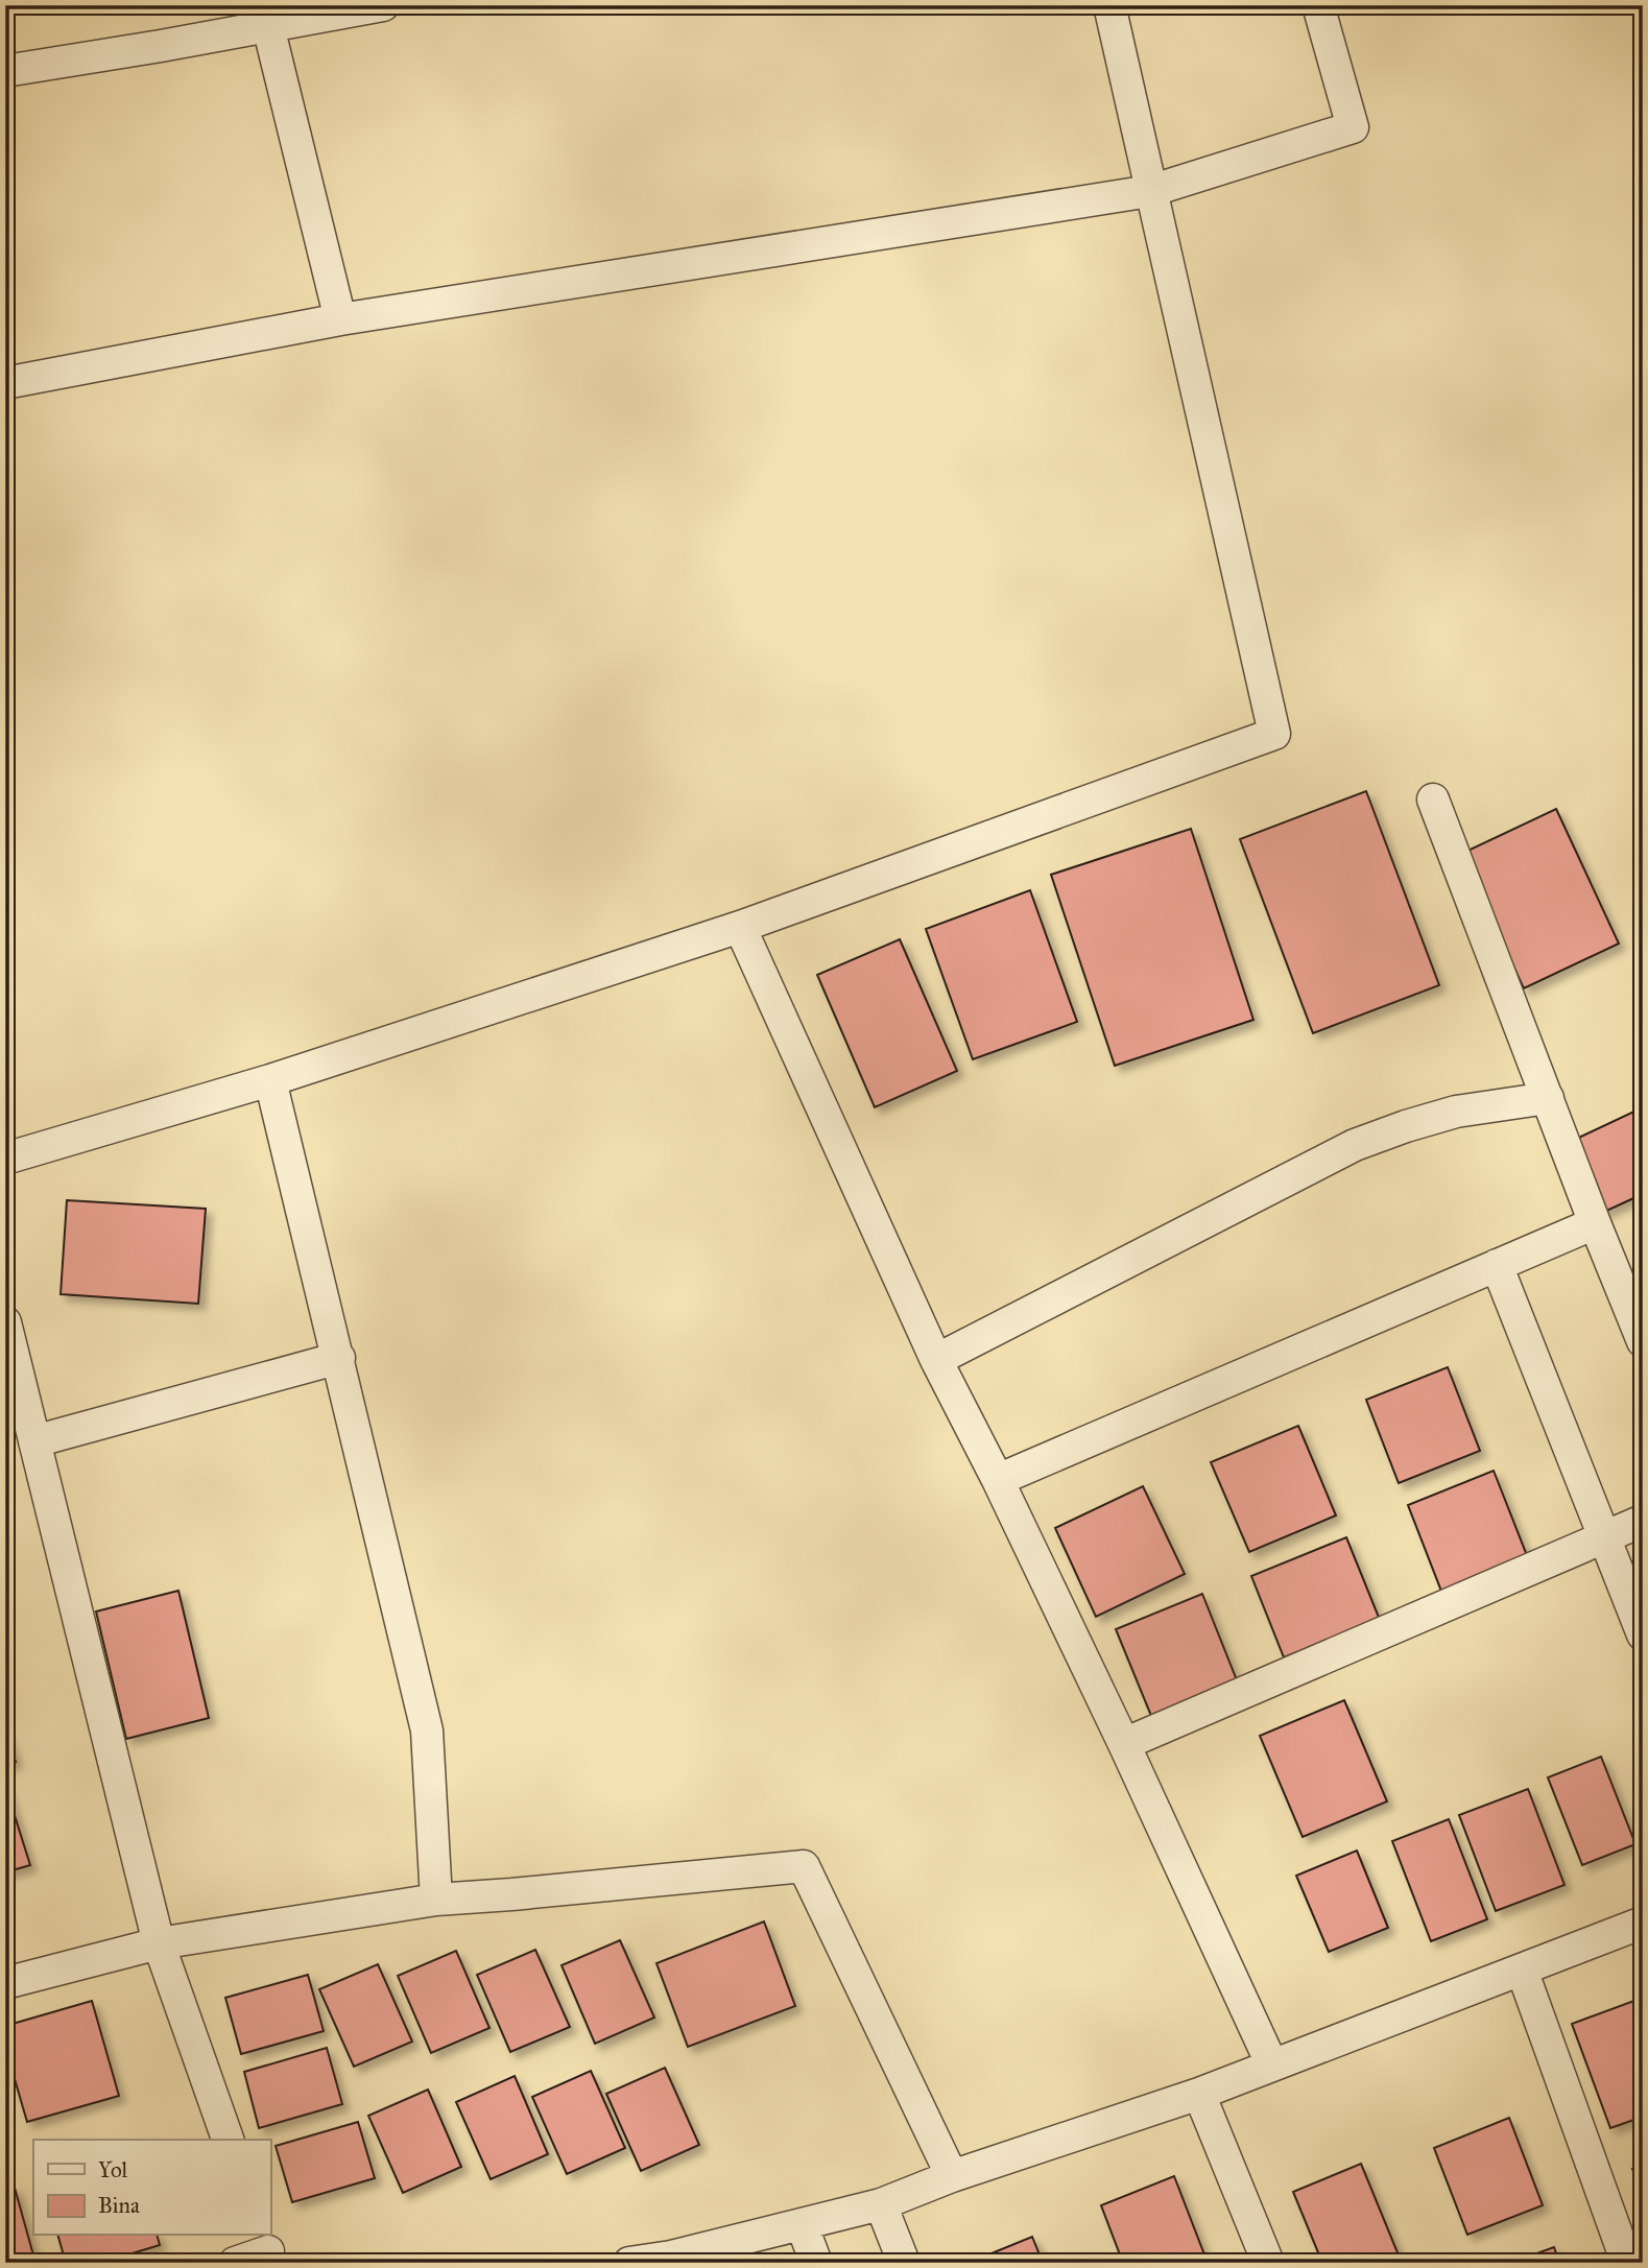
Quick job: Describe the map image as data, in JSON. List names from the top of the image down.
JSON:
{
  "legend": ["Yol", "Bina"]
}
